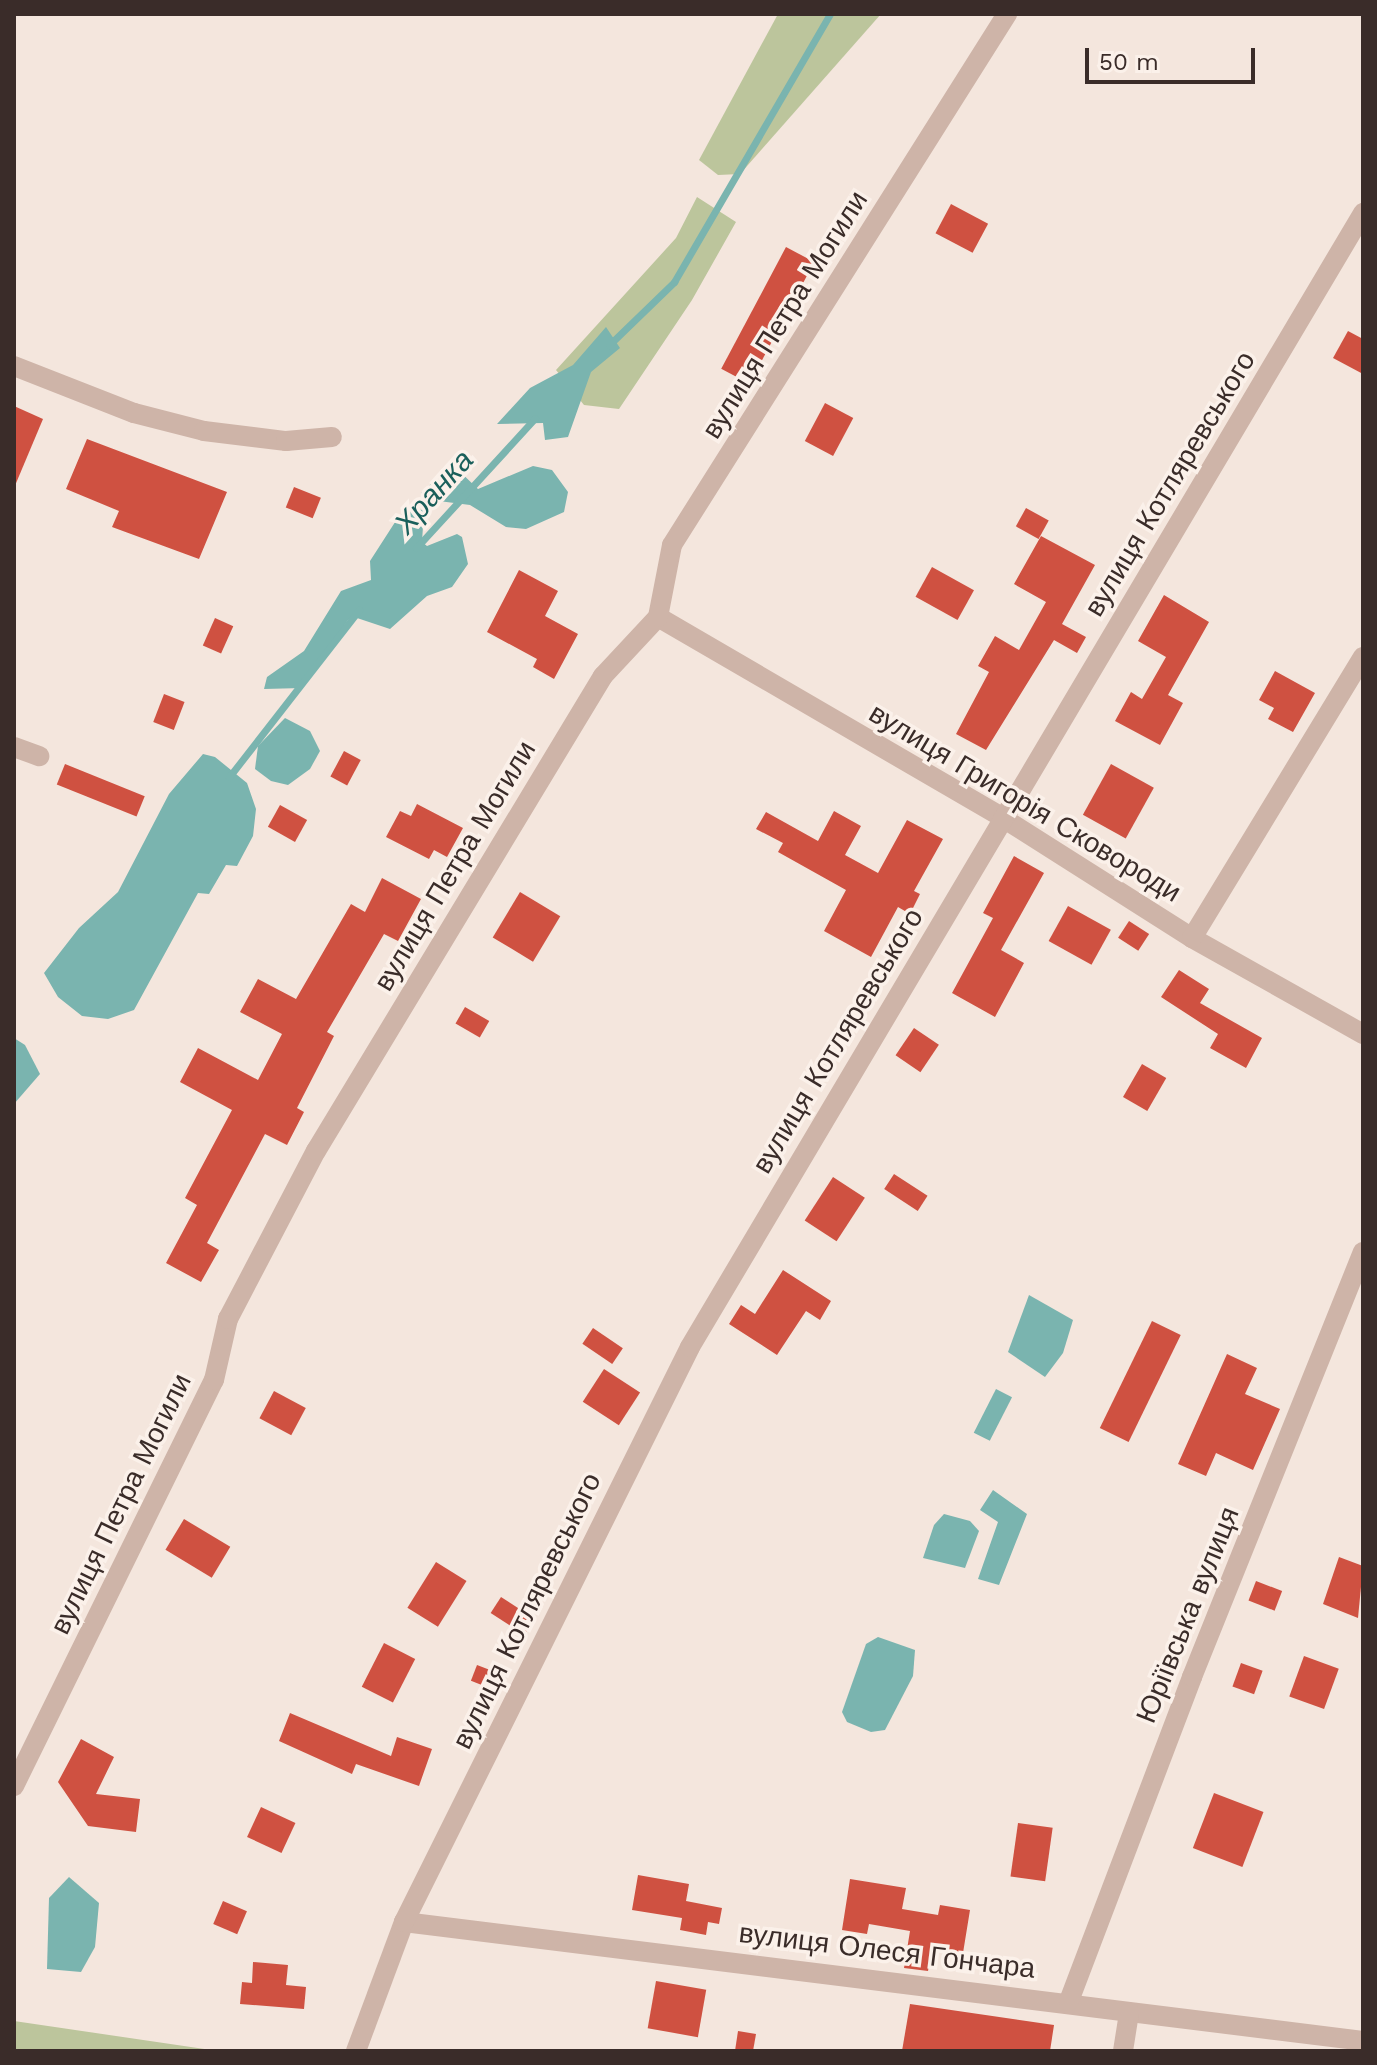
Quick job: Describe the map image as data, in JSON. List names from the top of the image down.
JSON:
{
  "streets": {
    "street": [
      "вулиця Петра Могили",
      "вулиця Котляревського",
      "вулиця Григорія Сковороди",
      "Юріївська вулиця",
      "вулиця Олеся Гончара"
    ]
  },
  "crossings": [
    ["вулиця Петра Могили", "вулиця Григорія Сковороди"],
    ["вулиця Котляревського", "вулиця Григорія Сковороди"],
    ["вулиця Котляревського", "вулиця Олеся Гончара"],
    ["Юріївська вулиця", "вулиця Олеся Гончара"]
  ],
  "water": ["Хранка"],
  "scale_bar": "50 m"
}
